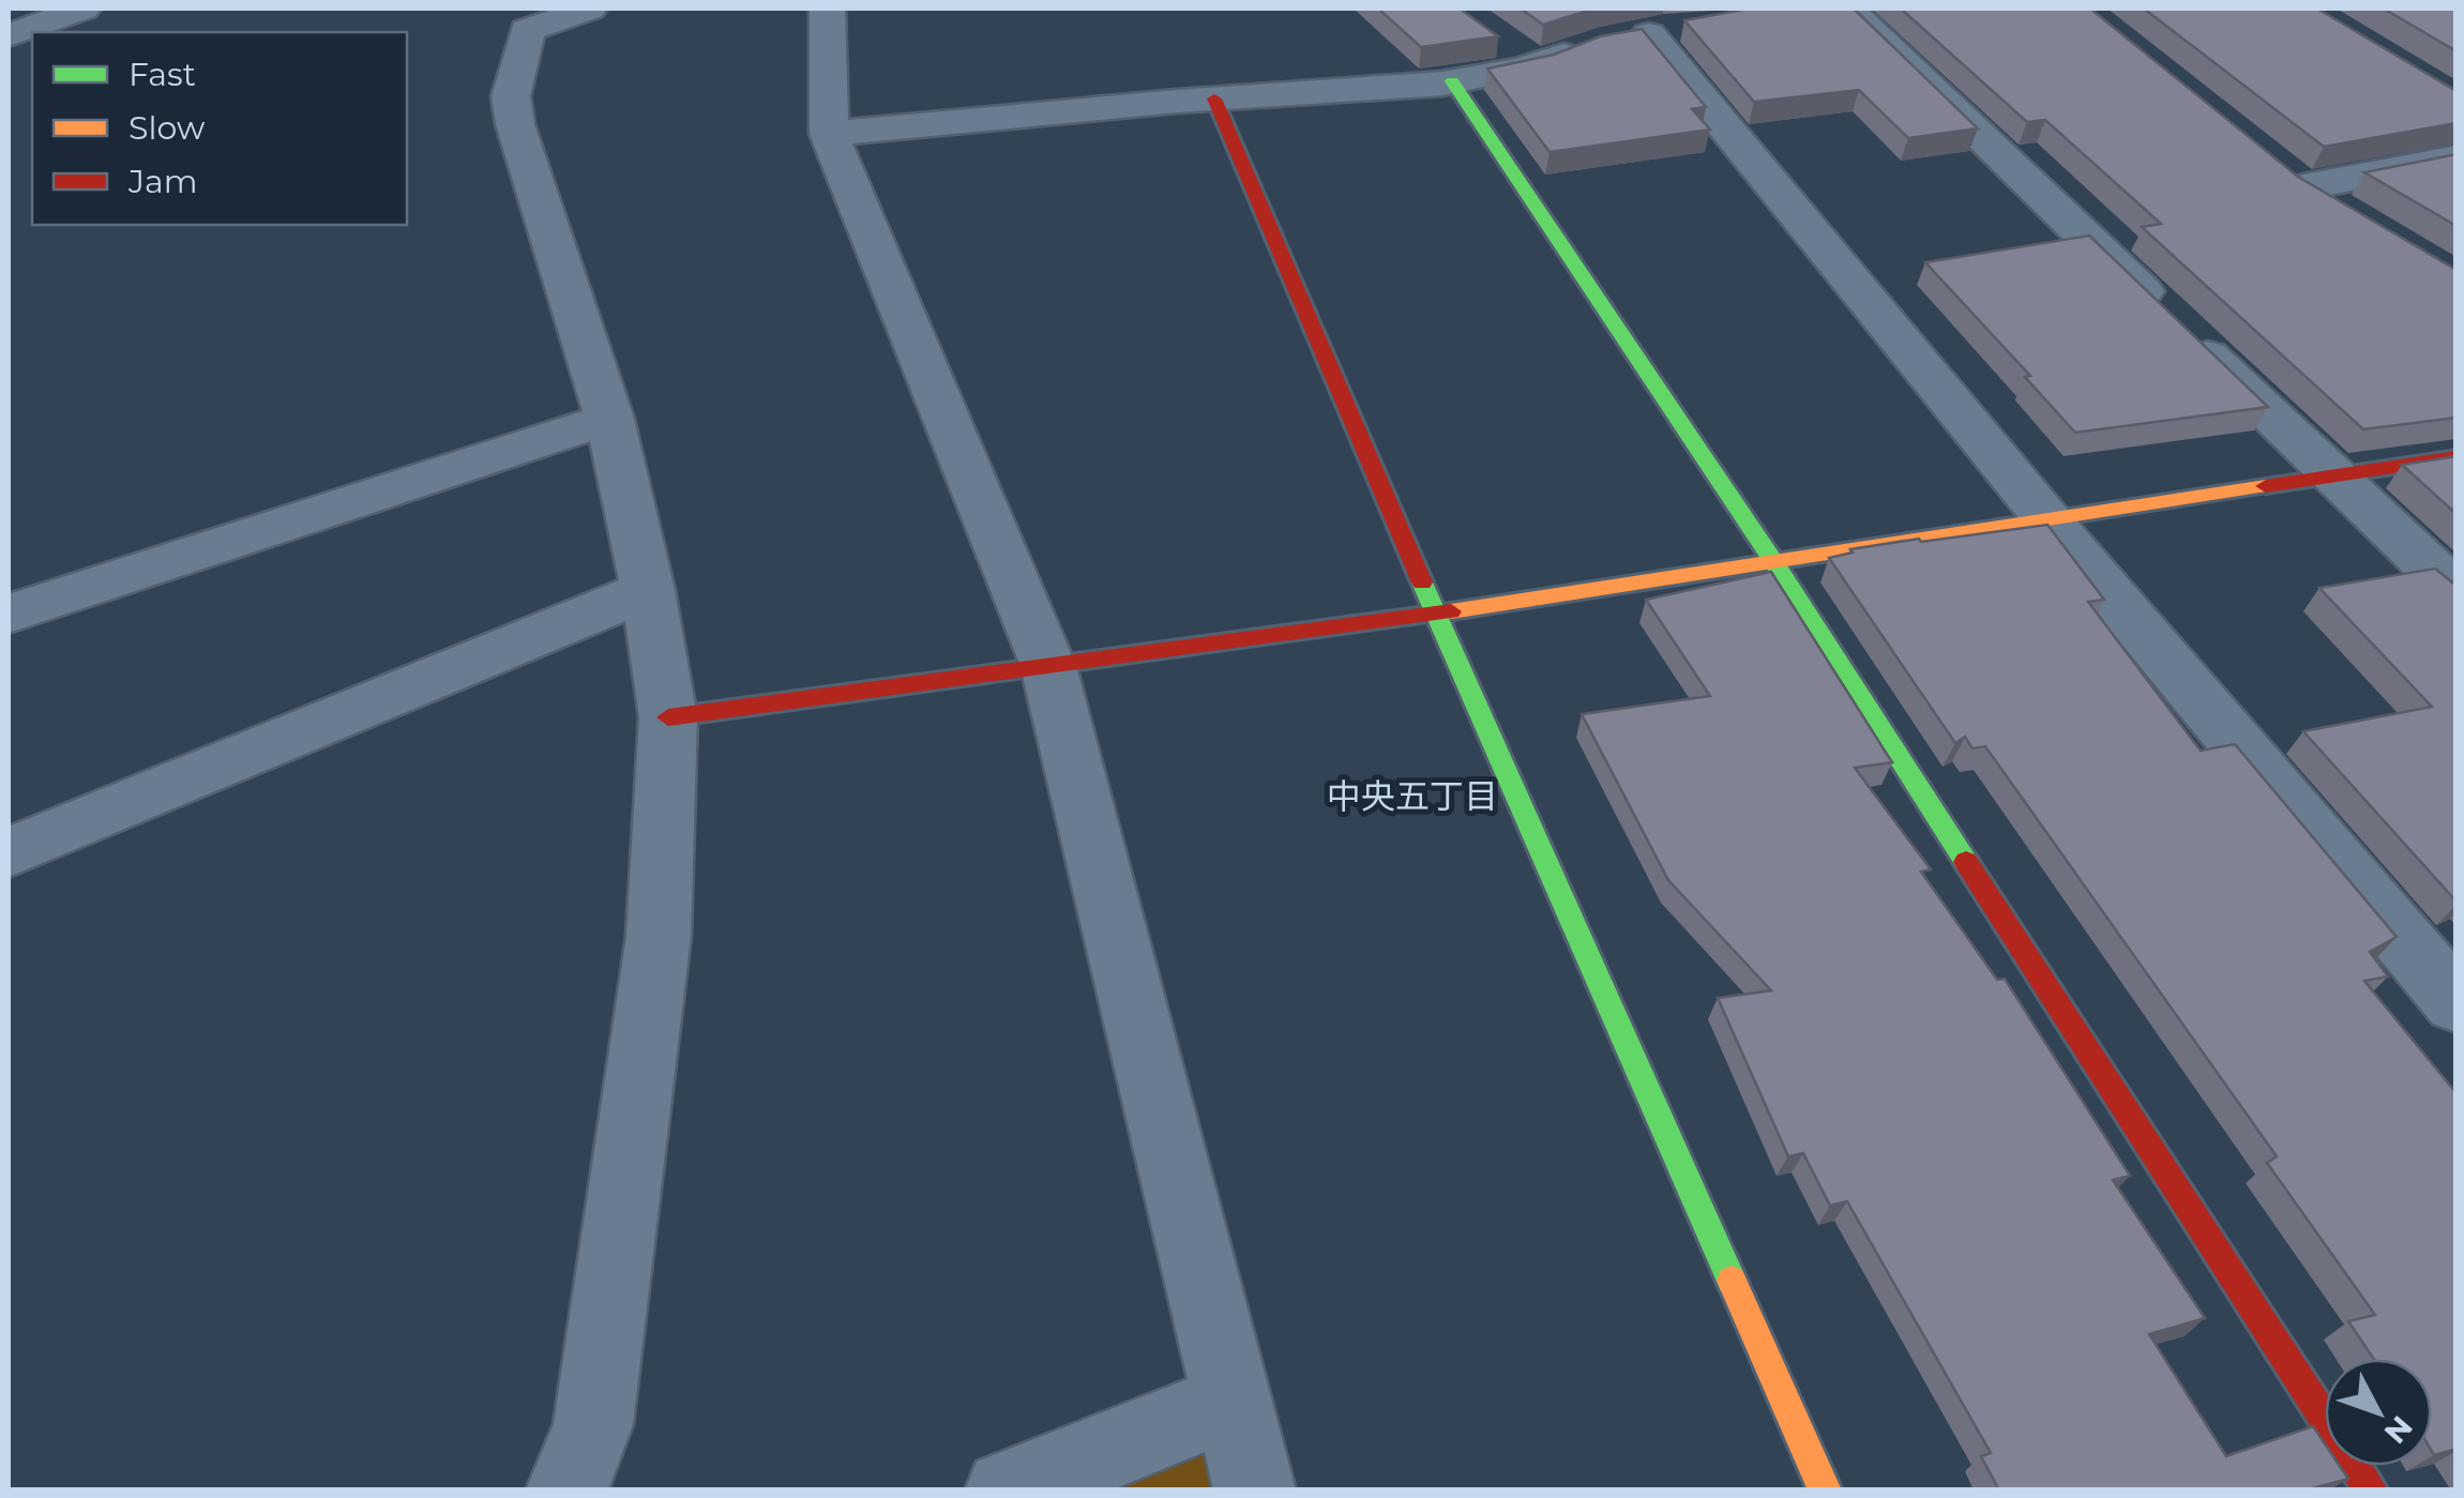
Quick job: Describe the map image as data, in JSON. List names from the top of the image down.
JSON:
{
  "districts": ["中央五丁目"],
  "legend": ["Fast", "Slow", "Jam"],
  "north": "bottom right"
}
